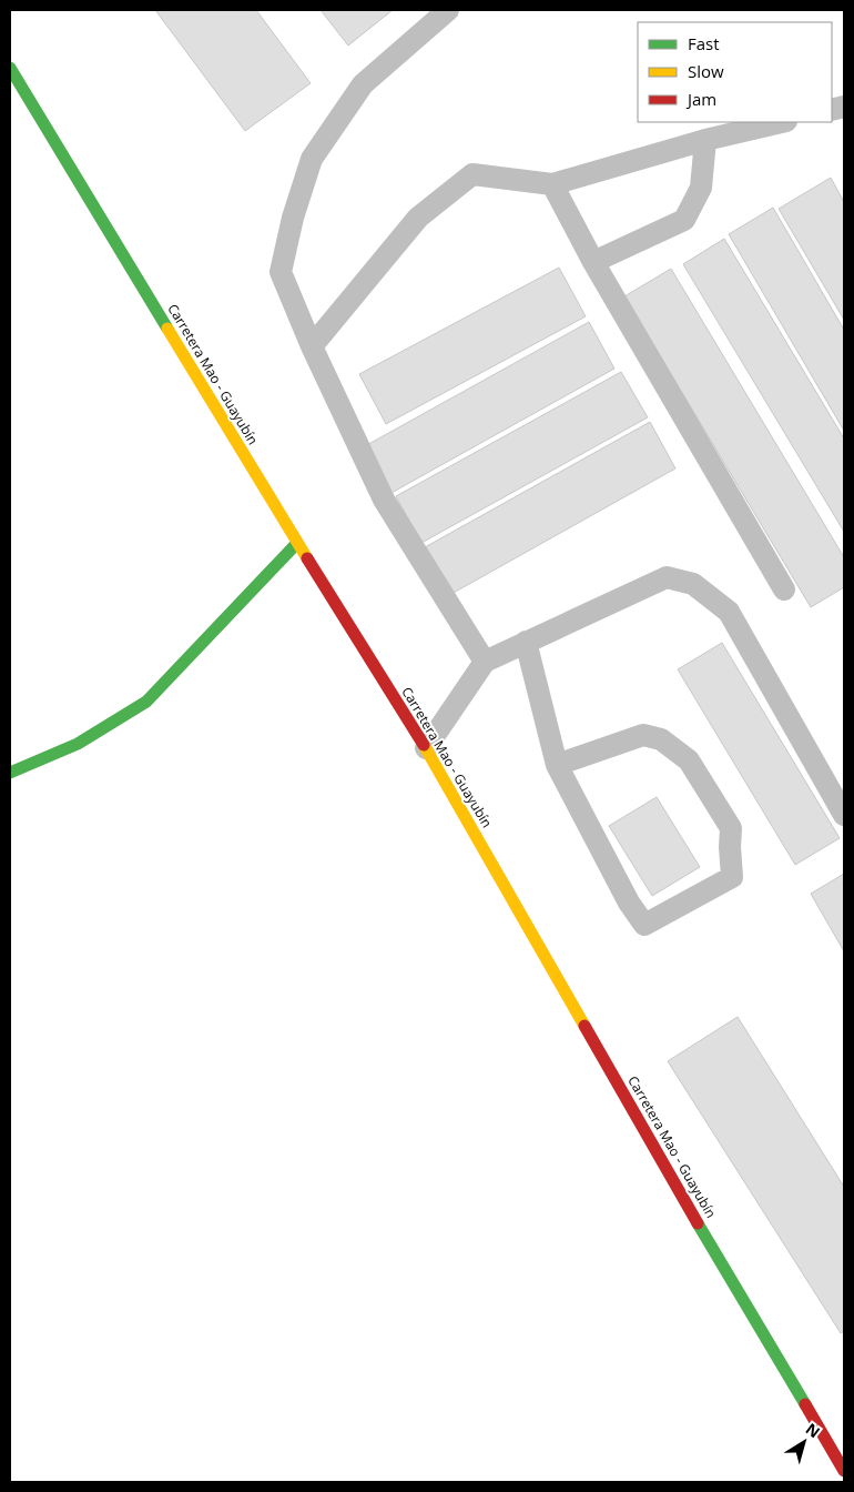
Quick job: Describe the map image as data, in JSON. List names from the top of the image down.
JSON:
{
  "streets": {
    "main road": ["Carretera Mao - Guayubín"]
  },
  "legend": ["Fast", "Slow", "Jam"],
  "north": "top right"
}
